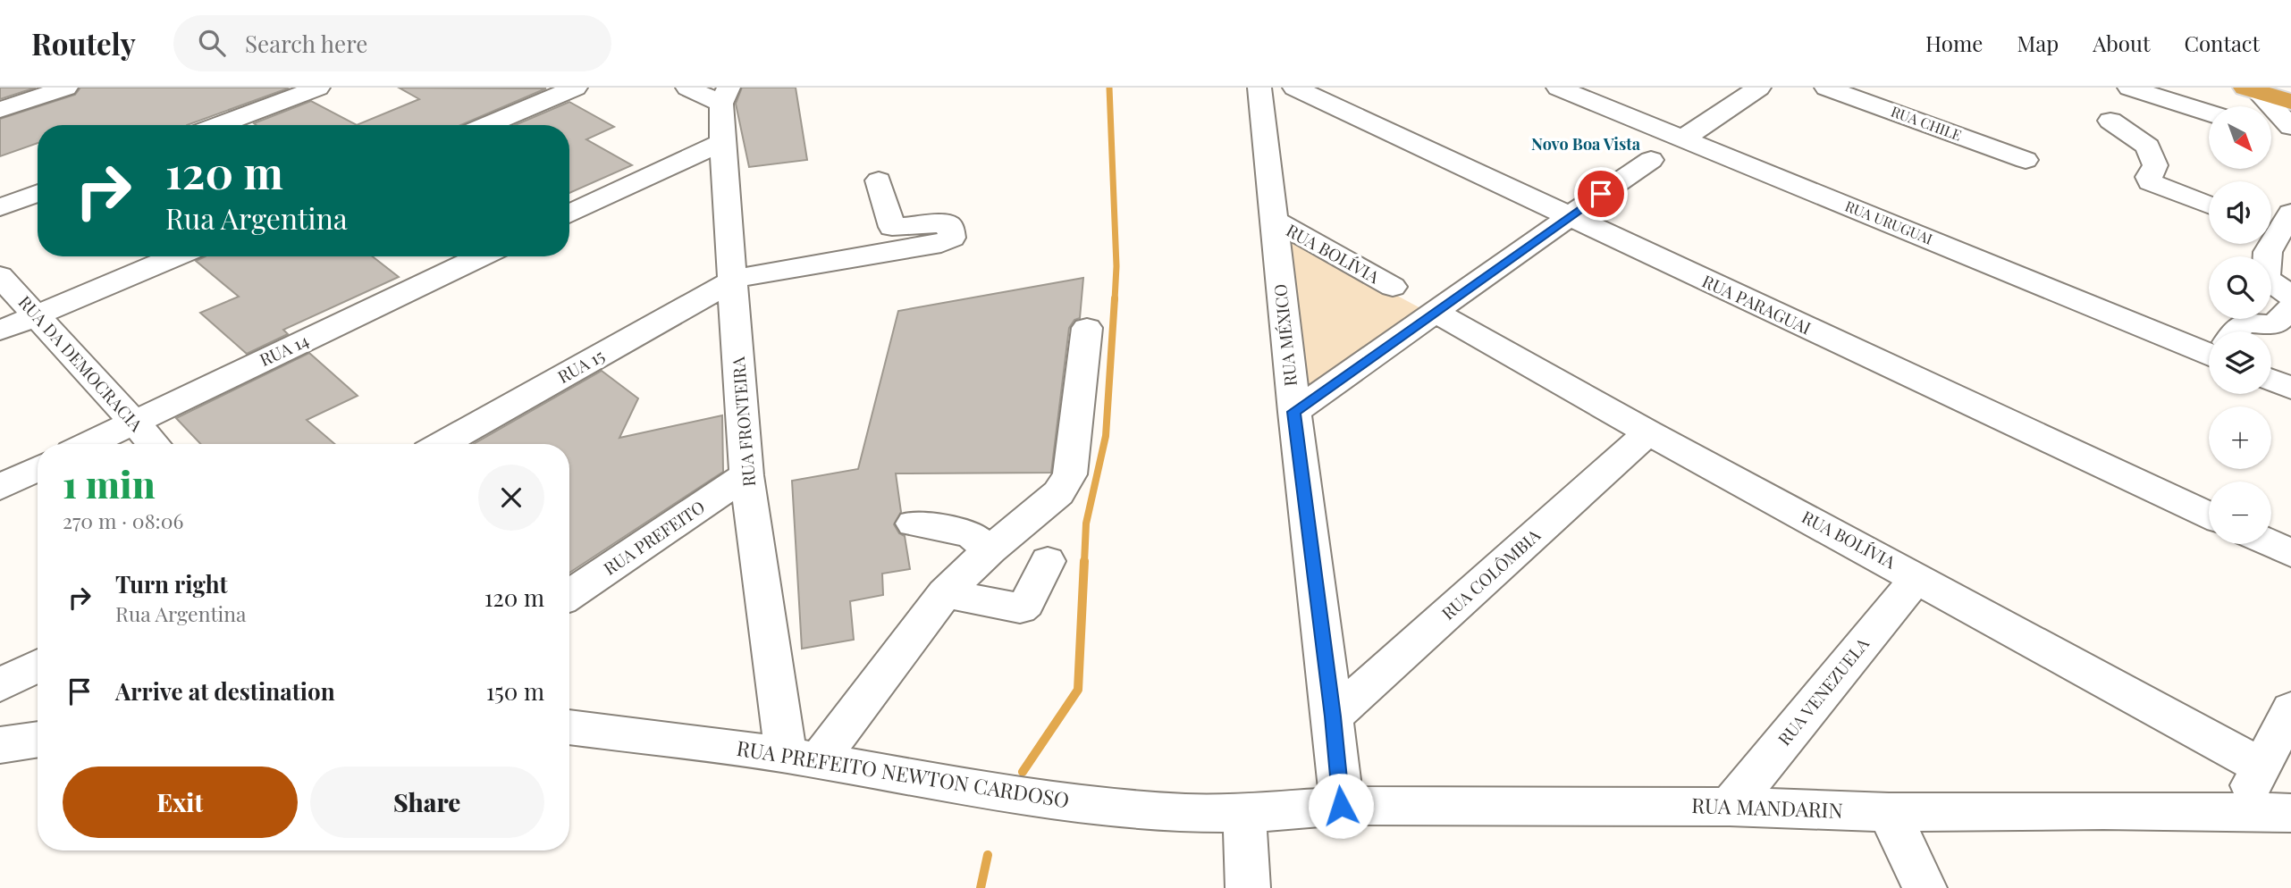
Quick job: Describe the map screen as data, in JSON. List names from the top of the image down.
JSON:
{
  "streets": {
    "street": [
      "RUA CHILE",
      "RUA URUGUAI",
      "RUA BOLÍVIA",
      "RUA PARAGUAI",
      "RUA MÉXICO",
      "RUA 14",
      "RUA DA DEMOCRACIA",
      "RUA 15",
      "RUA FRONTEIRA",
      "RUA PREFEITO",
      "RUA COLÔMBIA",
      "RUA VENEZUELA",
      "RUA PREFEITO NEWTON CARDOSO",
      "RUA MANDARIN"
    ]
  },
  "crossings": [
    ["RUA BOLÍVIA", "RUA MÉXICO"],
    ["RUA BOLÍVIA", "RUA COLÔMBIA"],
    ["RUA BOLÍVIA", "RUA VENEZUELA"],
    ["RUA MÉXICO", "RUA COLÔMBIA"],
    ["RUA MÉXICO", "RUA MANDARIN"],
    ["RUA 14", "RUA DA DEMOCRACIA"],
    ["RUA 15", "RUA FRONTEIRA"],
    ["RUA FRONTEIRA", "RUA PREFEITO"],
    ["RUA FRONTEIRA", "RUA PREFEITO NEWTON CARDOSO"],
    ["RUA VENEZUELA", "RUA MANDARIN"],
    ["RUA PREFEITO NEWTON CARDOSO", "RUA MANDARIN"]
  ],
  "districts": ["Novo Boa Vista"],
  "north": "bottom right",
  "page": {
    "header": "Routely",
    "search": "Search here",
    "nav": [
      "Home",
      "Map",
      "About",
      "Contact"
    ],
    "map_buttons": ["+", "−"],
    "turn": ["120 m", "Rua Argentina"],
    "heading": ["1 min", "270 m · 08:06"],
    "list": [
      {
        "name": "Turn right",
        "note": "Rua Argentina",
        "value": "120 m"
      },
      {
        "name": "Arrive at destination",
        "value": "150 m"
      }
    ],
    "buttons": ["Exit", "Share"]
  }
}
